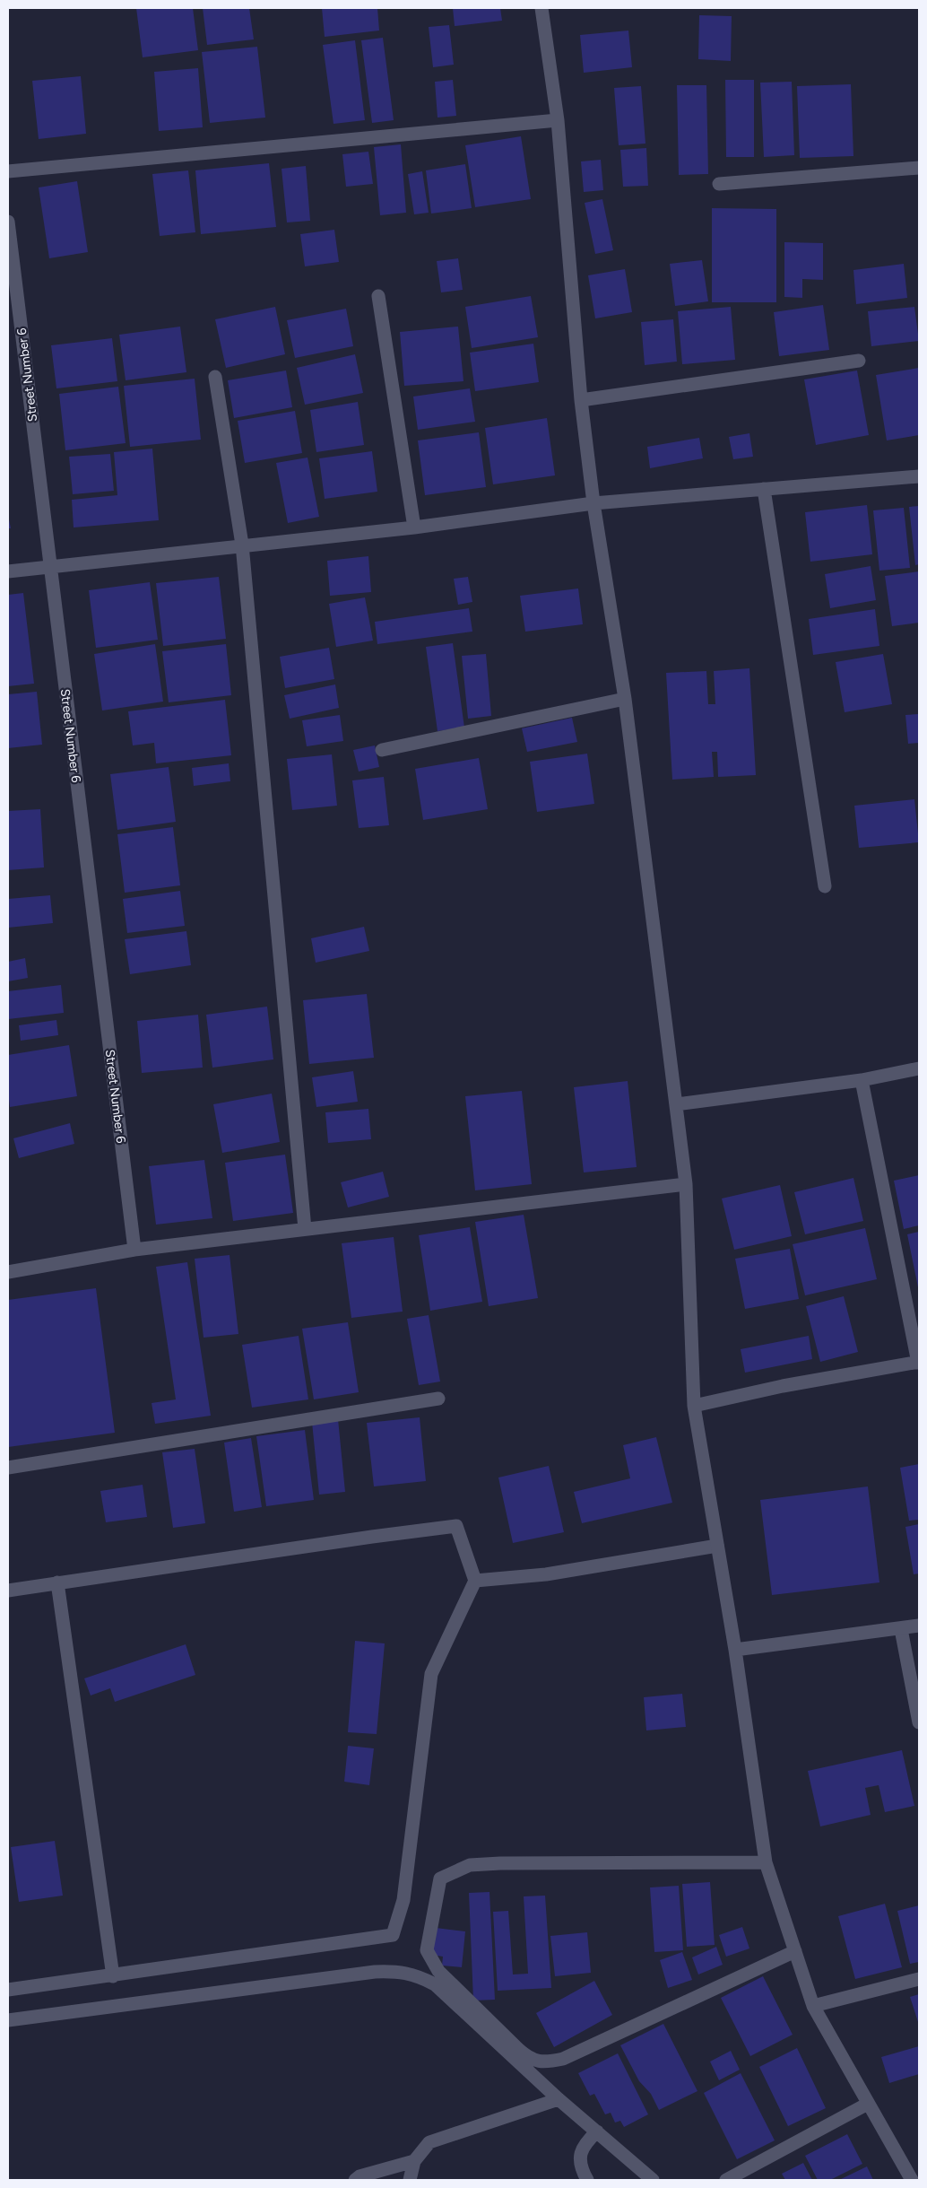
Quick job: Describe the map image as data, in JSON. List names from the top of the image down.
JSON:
{
  "streets": {
    "street": ["Street Number 6"]
  }
}
